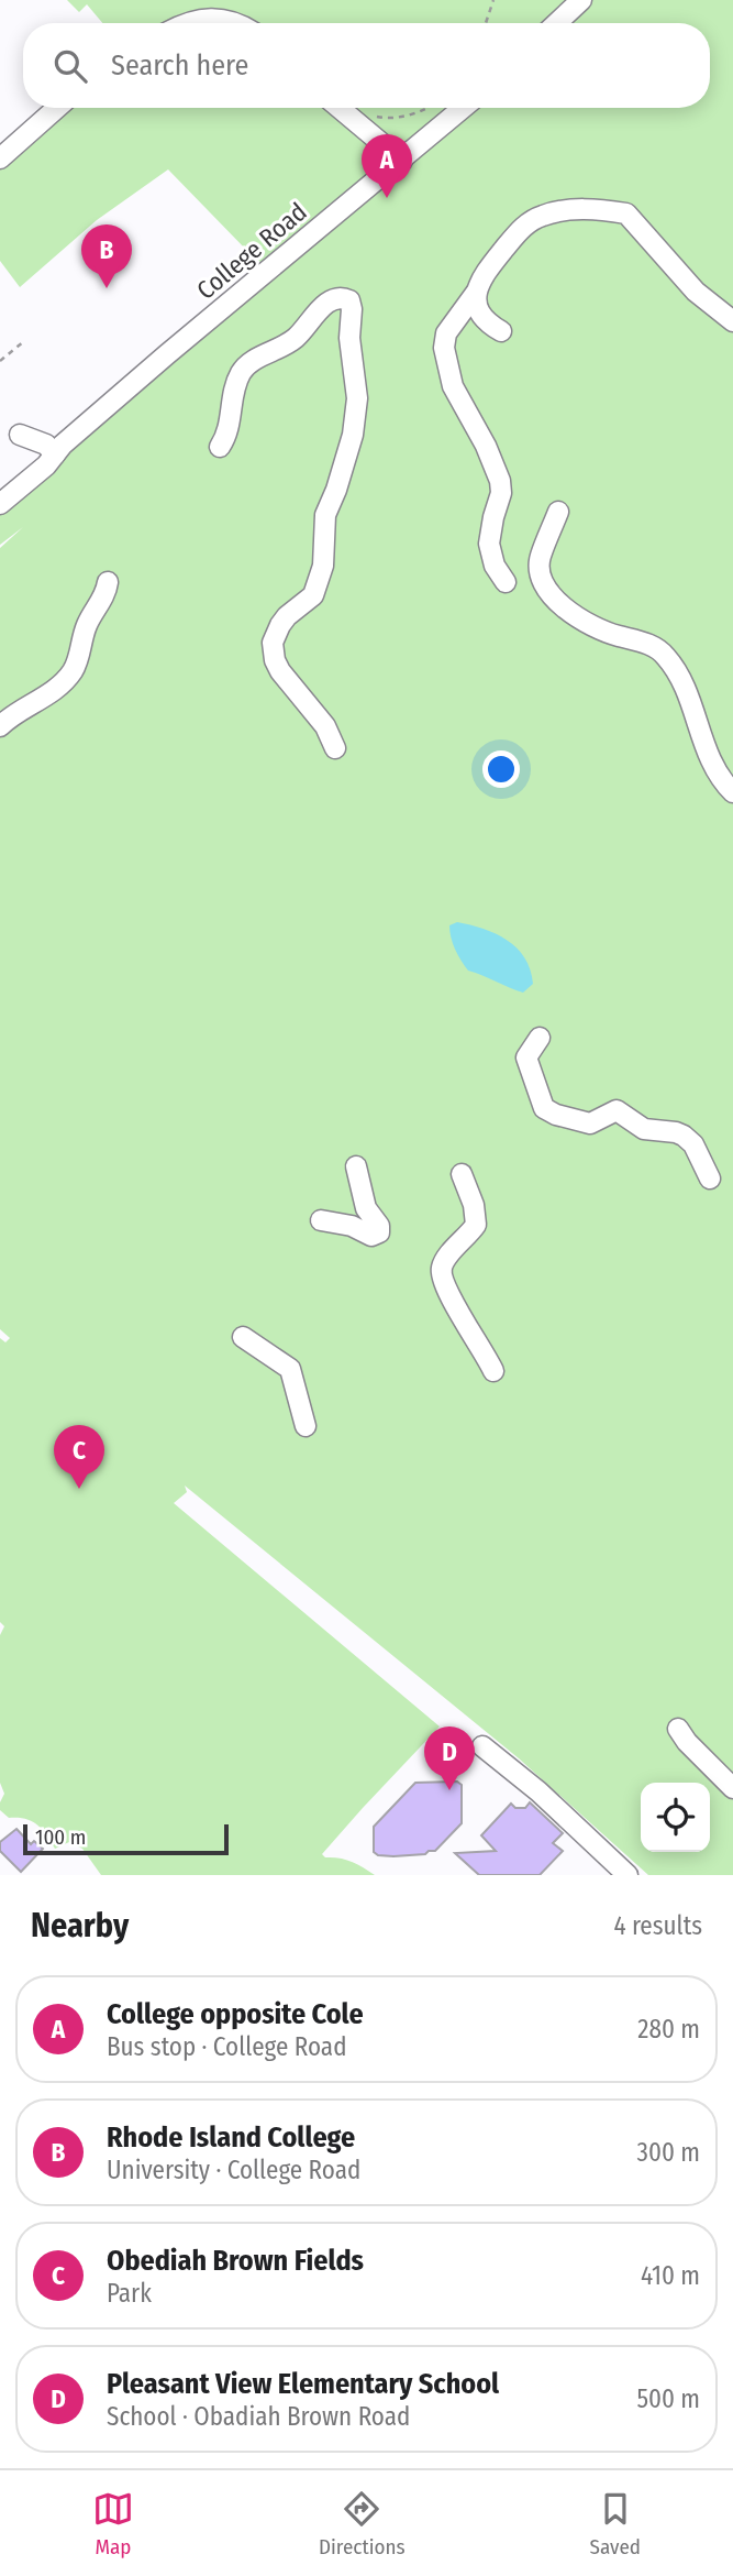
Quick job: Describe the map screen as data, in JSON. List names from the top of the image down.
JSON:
{
  "streets": {
    "street": ["College Road"]
  },
  "scale_bar": "100 m",
  "page": {
    "search": "Search here",
    "pins": [
      "A",
      "B",
      "C",
      "D"
    ],
    "scale": "100 m",
    "heading": ["Nearby", "4 results"],
    "list": [
      {
        "mark": "A",
        "name": "College opposite Cole",
        "note": "Bus stop · College Road",
        "value": "280 m"
      },
      {
        "mark": "B",
        "name": "Rhode Island College",
        "note": "University · College Road",
        "value": "300 m"
      },
      {
        "mark": "C",
        "name": "Obediah Brown Fields",
        "note": "Park",
        "value": "410 m"
      },
      {
        "mark": "D",
        "name": "Pleasant View Elementary School",
        "note": "School · Obadiah Brown Road",
        "value": "500 m"
      }
    ],
    "nav": ["Map", "Directions", "Saved"]
  }
}
